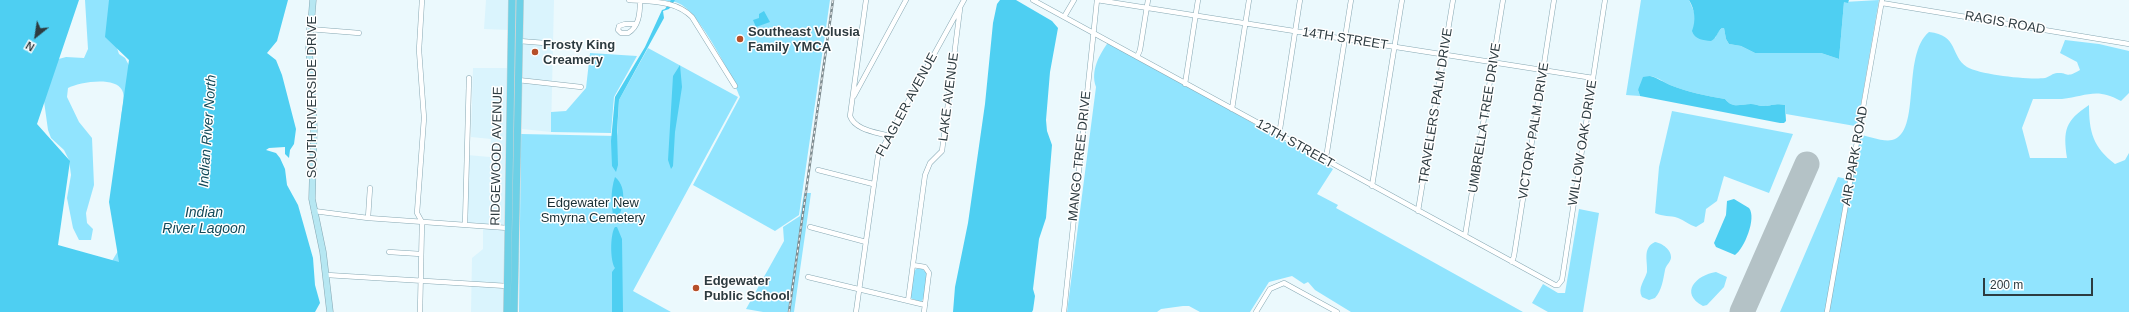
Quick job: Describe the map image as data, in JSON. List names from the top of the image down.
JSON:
{
  "streets": {
    "main road": ["RIDGEWOOD AVENUE"],
    "street": [
      "RAGIS ROAD",
      "14TH STREET",
      "SOUTH RIVERSIDE DRIVE",
      "LAKE AVENUE",
      "FLAGLER AVENUE",
      "TRAVELERS PALM DRIVE",
      "UMBRELLA TREE DRIVE",
      "VICTORY PALM DRIVE",
      "WILLOW OAK DRIVE",
      "12TH STREET",
      "MANGO TREE DRIVE",
      "AIR PARK ROAD"
    ]
  },
  "crossings": [
    ["RAGIS ROAD", "AIR PARK ROAD"],
    ["14TH STREET", "TRAVELERS PALM DRIVE"],
    ["14TH STREET", "UMBRELLA TREE DRIVE"],
    ["14TH STREET", "VICTORY PALM DRIVE"],
    ["14TH STREET", "WILLOW OAK DRIVE"],
    ["14TH STREET", "MANGO TREE DRIVE"],
    ["LAKE AVENUE", "FLAGLER AVENUE"],
    ["TRAVELERS PALM DRIVE", "12TH STREET"],
    ["UMBRELLA TREE DRIVE", "12TH STREET"],
    ["VICTORY PALM DRIVE", "12TH STREET"],
    ["WILLOW OAK DRIVE", "12TH STREET"],
    ["12TH STREET", "MANGO TREE DRIVE"]
  ],
  "water": ["Indian River North", "Indian River Lagoon"],
  "parks": ["Edgewater New Smyrna Cemetery"],
  "places": ["Southeast Volusia Family YMCA", "Frosty King Creamery", "Edgewater Public School"],
  "scale_bar": "200 m",
  "north": "bottom left"
}
